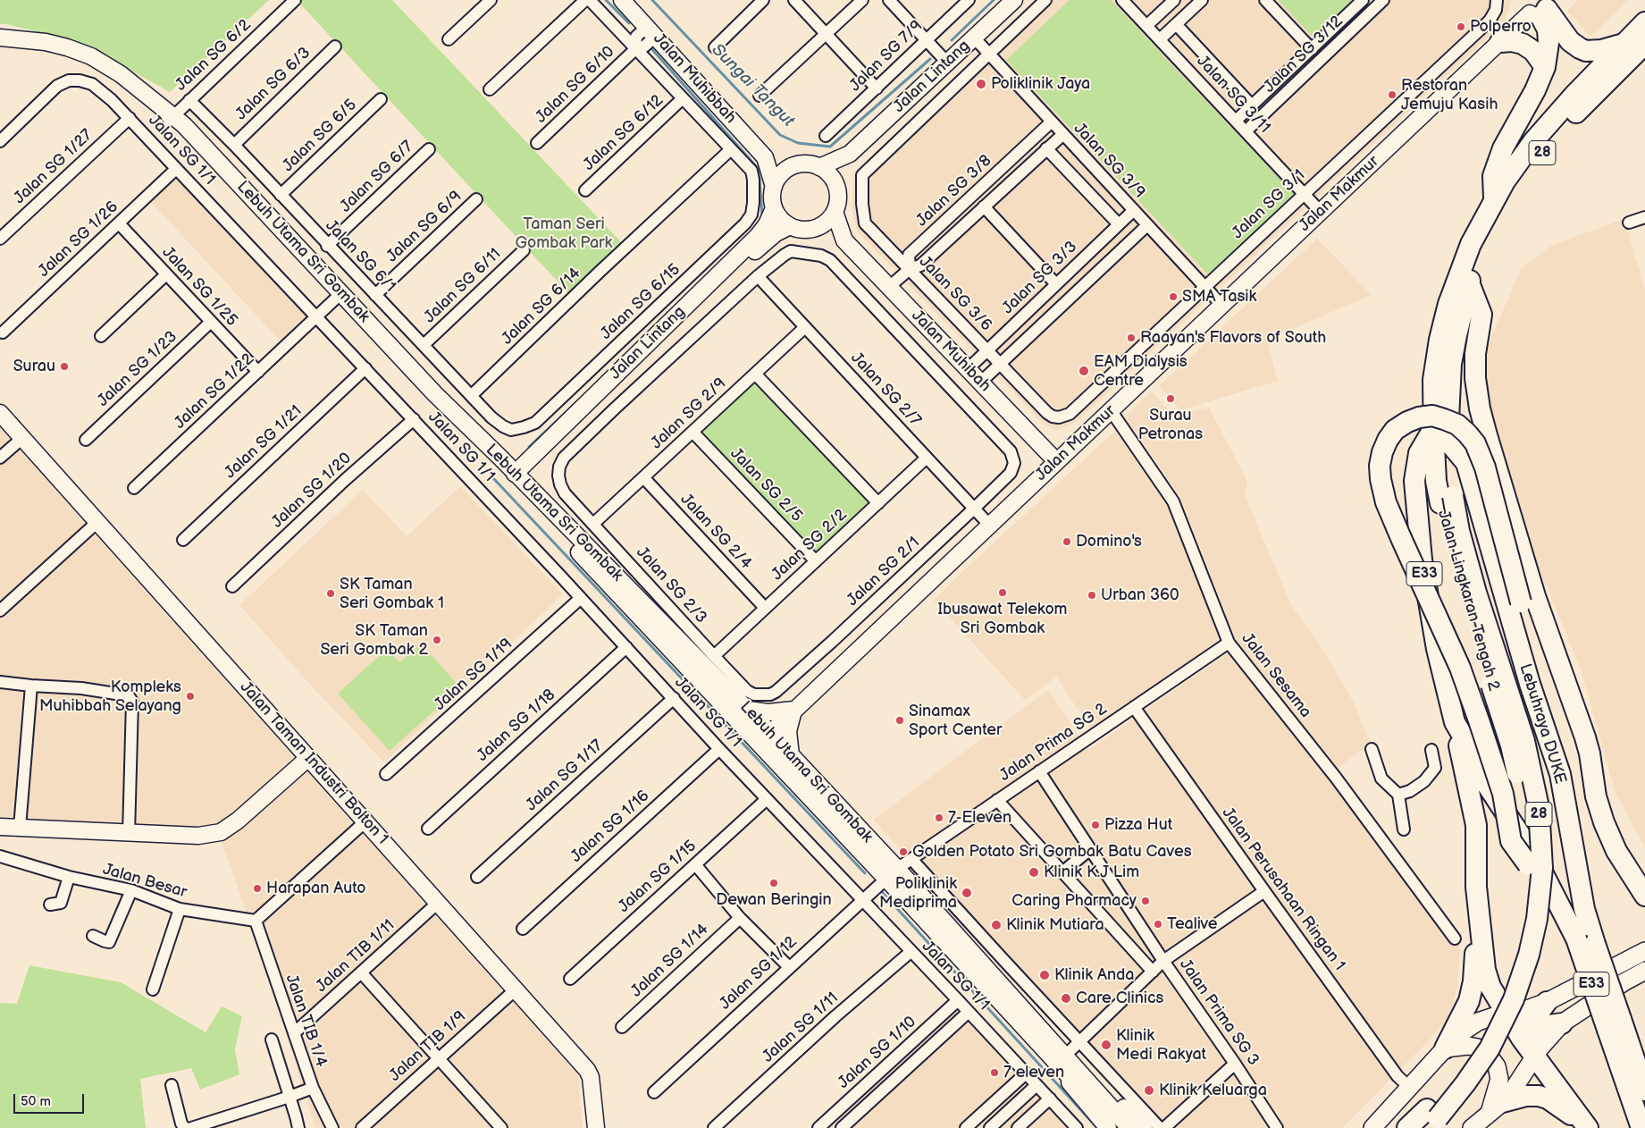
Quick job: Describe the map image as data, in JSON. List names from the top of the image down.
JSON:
{
  "streets": {
    "highway": [
      "28",
      "E33",
      "Jalan Lingkaran Tengah 2",
      "Lebuhraya DUKE"
    ],
    "street": [
      "Jalan SG 3/12",
      "Jalan SG 6/2",
      "Jalan SG 7/9",
      "Jalan Lintang",
      "Jalan Muhibbah",
      "Jalan SG 6/3",
      "Jalan SG 6/10",
      "Jalan SG 3/11",
      "Jalan SG 6/12",
      "Jalan SG 6/5",
      "Jalan SG 1/1",
      "Jalan SG 3/9",
      "Jalan SG 1/27",
      "Jalan SG 6/7",
      "Jalan SG 3/8",
      "Jalan Makmur",
      "Jalan SG 3/1",
      "Jalan SG 6/9",
      "Jalan SG 1/26",
      "Lebuh Utama Sri Gombak",
      "Jalan SG 6/1",
      "Jalan SG 3/3",
      "Jalan SG 6/11",
      "Jalan SG 1/25",
      "Jalan SG 3/6",
      "Jalan SG 6/15",
      "Jalan SG 6/14",
      "Jalan Muhibah",
      "Jalan SG 1/23",
      "Jalan SG 2/7",
      "Jalan SG 1/22",
      "Jalan SG 2/9",
      "Jalan SG 1/21",
      "Jalan SG 2/5",
      "Jalan SG 1/20",
      "Jalan SG 2/4",
      "Jalan SG 2/2",
      "Jalan SG 2/1",
      "Jalan SG 2/3",
      "Jalan SG 1/19",
      "Jalan Sesama",
      "Jalan SG 1/18",
      "Jalan Prima SG 2",
      "Jalan Taman Industri Bolton 1",
      "Jalan SG 1/17",
      "Jalan SG 1/16",
      "Jalan SG 1/15",
      "Jalan Besar",
      "Jalan Perusahaan Ringan 1",
      "Jalan TIB 1/11",
      "Jalan SG 1/14",
      "Jalan SG 1/12",
      "Jalan Prima SG 3",
      "Jalan TIB 1/4",
      "Jalan SG 1/11",
      "Jalan TIB 1/9",
      "Jalan SG 1/10"
    ]
  },
  "crossings": [
    ["Jalan SG 3/12", "Jalan SG 3/11"],
    ["Jalan SG 6/2", "Lebuh Utama Sri Gombak"],
    ["Jalan SG 6/2", "Jalan SG 6/1"],
    ["Jalan Lintang", "Jalan Muhibbah"],
    ["Jalan Lintang", "Jalan SG 3/9"],
    ["Jalan Lintang", "Lebuh Utama Sri Gombak"],
    ["Jalan Lintang", "Jalan Muhibah"],
    ["Jalan Muhibbah", "Jalan SG 6/10"],
    ["Jalan Muhibbah", "Jalan Muhibah"],
    ["Jalan SG 6/3", "Jalan SG 6/1"],
    ["Jalan SG 3/11", "Jalan Makmur"],
    ["Jalan SG 3/11", "Jalan SG 3/1"],
    ["Jalan SG 6/5", "Jalan SG 6/1"],
    ["Jalan SG 1/1", "Jalan SG 1/27"],
    ["Jalan SG 1/1", "Jalan SG 1/26"],
    ["Jalan SG 1/1", "Jalan SG 1/22"],
    ["Jalan SG 1/1", "Jalan SG 1/21"],
    ["Jalan SG 1/1", "Jalan SG 1/20"],
    ["Jalan SG 1/1", "Jalan SG 1/19"],
    ["Jalan SG 1/1", "Jalan SG 1/18"],
    ["Jalan SG 1/1", "Jalan SG 1/17"],
    ["Jalan SG 1/1", "Jalan SG 1/16"],
    ["Jalan SG 1/1", "Jalan SG 1/15"],
    ["Jalan SG 1/1", "Jalan SG 1/12"],
    ["Jalan SG 1/1", "Jalan SG 1/11"],
    ["Jalan SG 1/1", "Jalan SG 1/10"],
    ["Jalan SG 3/9", "Jalan SG 3/8"],
    ["Jalan SG 3/9", "Jalan Makmur"],
    ["Jalan SG 3/9", "Jalan SG 3/1"],
    ["Jalan SG 3/9", "Jalan SG 3/3"],
    ["Jalan SG 3/9", "Jalan SG 3/6"],
    ["Jalan SG 6/7", "Jalan SG 6/1"],
    ["Jalan SG 3/8", "Jalan SG 3/6"],
    ["Jalan Makmur", "Lebuh Utama Sri Gombak"],
    ["Jalan Makmur", "Jalan Muhibah"],
    ["Jalan Makmur", "Jalan SG 2/7"],
    ["Jalan Makmur", "Jalan Sesama"],
    ["Jalan SG 3/1", "Jalan SG 3/6"],
    ["Jalan SG 6/9", "Jalan SG 6/1"],
    ["Jalan SG 1/26", "Jalan SG 1/25"],
    ["Lebuh Utama Sri Gombak", "Jalan Prima SG 2"],
    ["Lebuh Utama Sri Gombak", "Jalan SG 1/12"],
    ["Jalan SG 6/1", "Jalan SG 6/11"],
    ["Jalan SG 6/1", "Jalan SG 6/15"],
    ["Jalan SG 6/1", "Jalan SG 6/14"],
    ["Jalan SG 3/3", "Jalan SG 3/6"],
    ["Jalan SG 3/3", "Jalan Muhibah"],
    ["Jalan SG 1/25", "Jalan SG 1/23"],
    ["Jalan SG 1/25", "Jalan SG 1/22"],
    ["Jalan SG 6/15", "Jalan SG 6/14"],
    ["Jalan SG 2/7", "Jalan SG 2/9"],
    ["Jalan SG 2/7", "Jalan SG 2/2"],
    ["Jalan SG 2/7", "Jalan SG 2/1"],
    ["Jalan SG 2/7", "Jalan SG 2/3"],
    ["Jalan SG 2/9", "Jalan SG 2/5"],
    ["Jalan SG 2/9", "Jalan SG 2/4"],
    ["Jalan SG 2/9", "Jalan SG 2/3"],
    ["Jalan SG 2/5", "Jalan SG 2/2"],
    ["Jalan SG 2/4", "Jalan SG 2/2"],
    ["Jalan SG 2/2", "Jalan SG 2/3"],
    ["Jalan SG 2/1", "Jalan SG 2/3"],
    ["Jalan Lingkaran Tengah 2", "Lebuhraya DUKE"],
    ["Jalan Sesama", "Jalan Prima SG 2"],
    ["Jalan Prima SG 2", "Jalan Perusahaan Ringan 1"],
    ["Jalan Prima SG 2", "Jalan SG 1/12"],
    ["Jalan Prima SG 2", "Jalan Prima SG 3"],
    ["Jalan Taman Industri Bolton 1", "Jalan TIB 1/11"],
    ["Jalan Taman Industri Bolton 1", "Jalan TIB 1/9"],
    ["Jalan Besar", "Jalan TIB 1/4"],
    ["Jalan TIB 1/11", "Jalan TIB 1/4"]
  ],
  "water": ["Sungai Tangut"],
  "parks": ["Taman Seri Gombak Park"],
  "places": [
    "Polperro",
    "Poliklinik Jaya",
    "Restoran Jemuju Kasih",
    "SMA Tasik",
    "Raayan's Flavors of South",
    "Surau",
    "EAM Dialysis Centre",
    "Surau Petronas",
    "Domino's",
    "Ibusawat Telekom Sri Gombak",
    "SK Taman Seri Gombak 1",
    "Urban 360",
    "SK Taman Seri Gombak 2",
    "Kompleks Muhibbah Selayang",
    "Sinamax Sport Center",
    "7-Eleven",
    "Pizza Hut",
    "Golden Potato Sri Gombak Batu Caves",
    "Klinik K.J Lim",
    "Dewan Beringin",
    "Harapan Auto",
    "Poliklinik Mediprima",
    "Caring Pharmacy",
    "Tealive",
    "Klinik Mutiara",
    "Klinik Anda",
    "Care Clinics",
    "Klinik Medi Rakyat",
    "7 eleven",
    "Klinik Keluarga"
  ],
  "scale_bar": "50 m"
}
